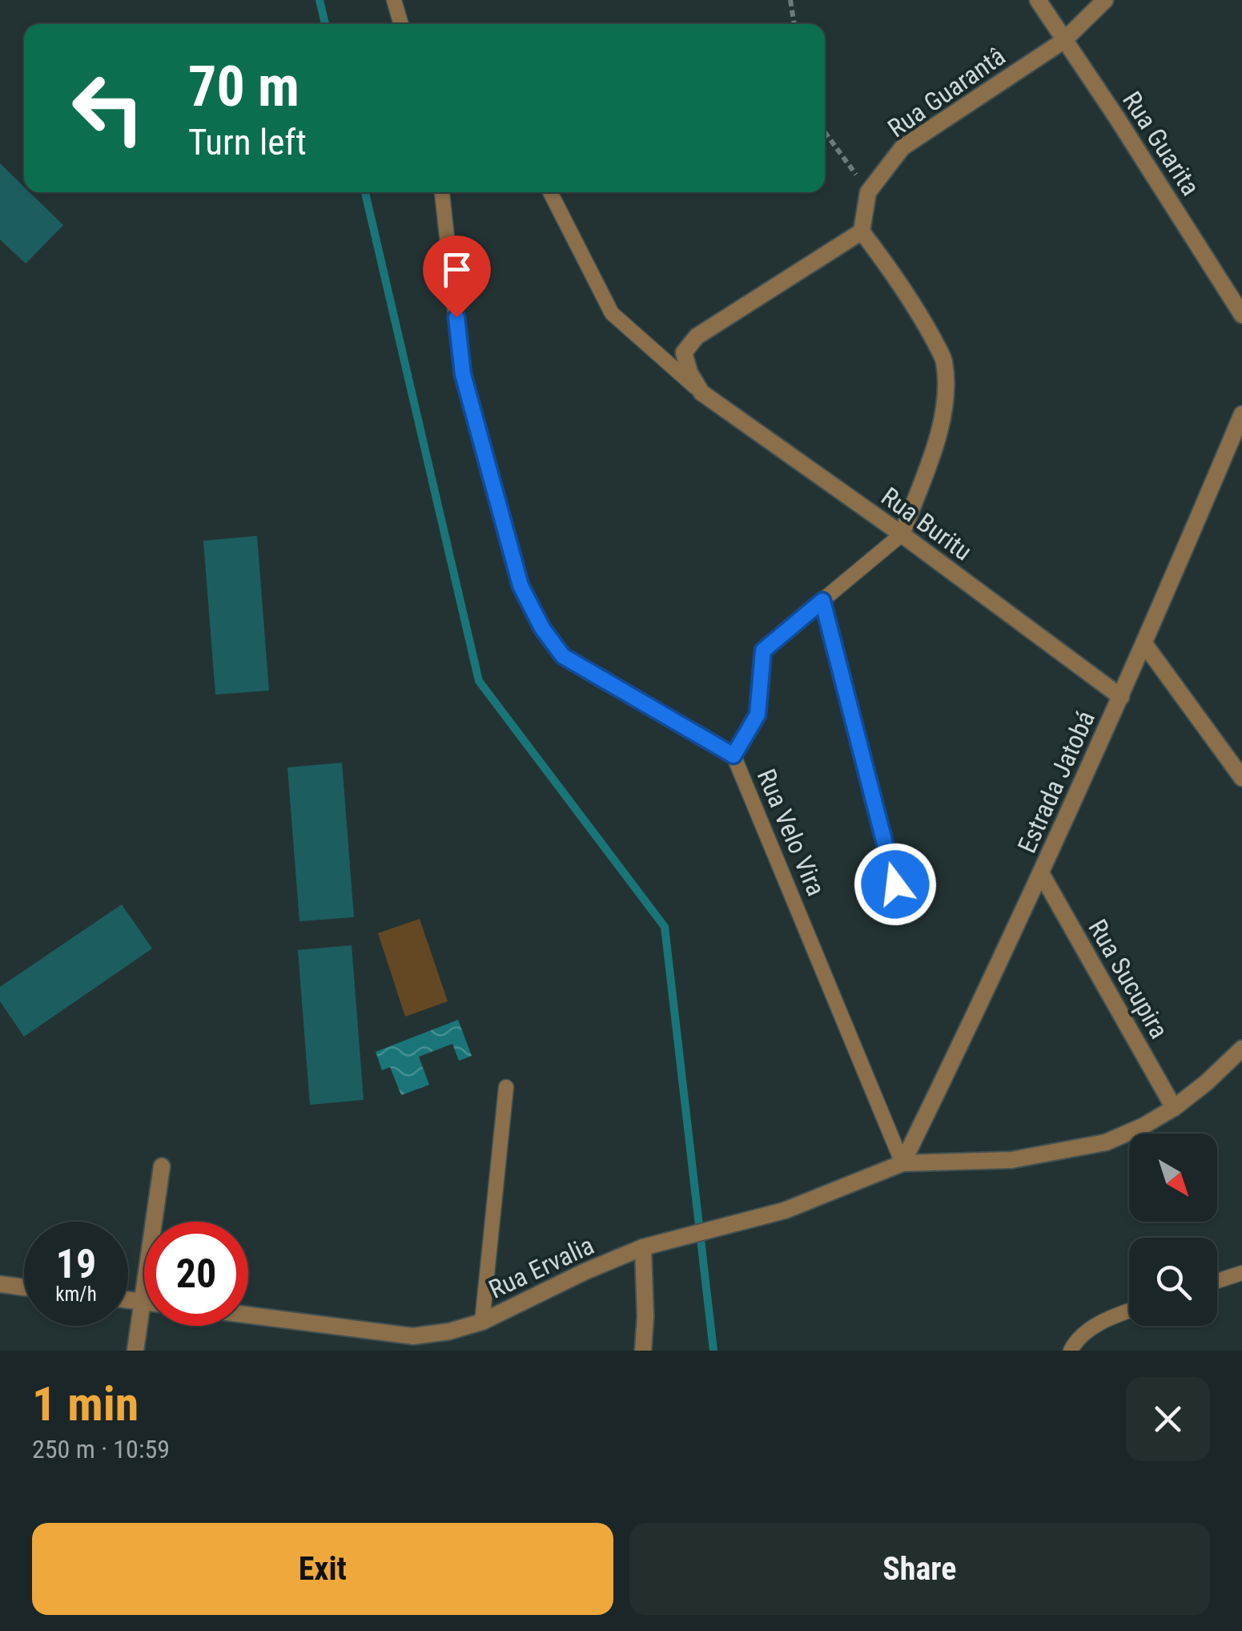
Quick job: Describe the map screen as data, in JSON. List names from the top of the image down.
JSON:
{
  "streets": {
    "street": [
      "Rua Guarantâ",
      "Rua Guarita",
      "Rua Buritu",
      "Estrada Jatobá",
      "Rua Sucupira",
      "Rua Ervalia"
    ],
    "lane": ["Rua Velo Vira"]
  },
  "crossings": [
    ["Rua Guarantâ", "Rua Guarita"],
    ["Rua Buritu", "Estrada Jatobá"],
    ["Estrada Jatobá", "Rua Velo Vira"],
    ["Estrada Jatobá", "Rua Sucupira"],
    ["Estrada Jatobá", "Rua Ervalia"],
    ["Rua Velo Vira", "Rua Ervalia"]
  ],
  "north": "bottom right",
  "page": {
    "turn": ["70 m", "Turn left"],
    "speed": "19 km/h",
    "limit": "20",
    "heading": ["1 min", "250 m · 10:59"],
    "buttons": ["Exit", "Share"]
  }
}
